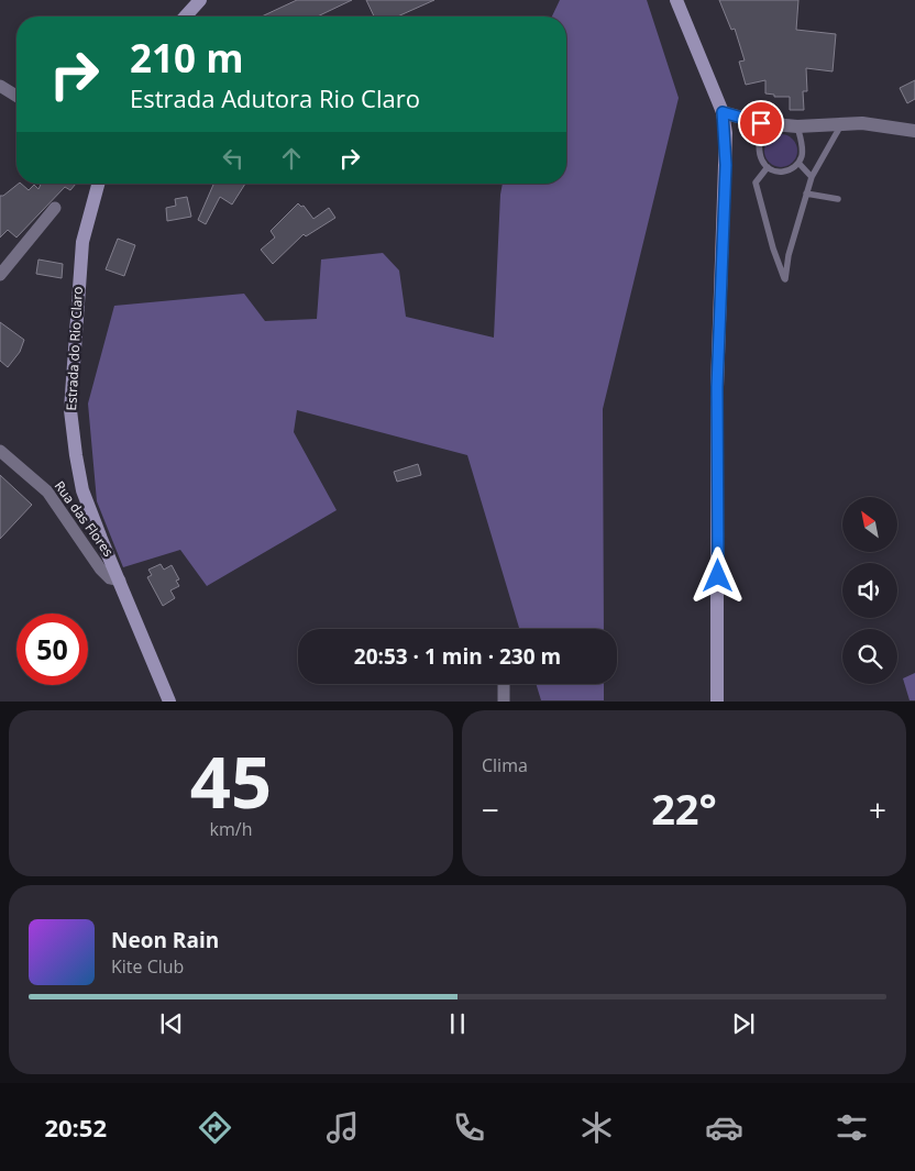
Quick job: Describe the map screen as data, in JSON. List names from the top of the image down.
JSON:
{
  "streets": {
    "main road": ["Estrada do Rio Claro"],
    "street": ["Rua das Flores"]
  },
  "crossings": [
    ["Estrada do Rio Claro", "Rua das Flores"]
  ],
  "north": "top left",
  "page": {
    "turn": ["210 m", "Estrada Adutora Rio Claro"],
    "limit": "50",
    "trip": "20:53 · 1 min · 230 m",
    "tile": [
      ["45", "km/h"],
      "Clima"
    ],
    "heat": ["−", "22°", "+"],
    "song": ["Neon Rain", "Kite Club"],
    "tabs": "20:52"
  }
}
